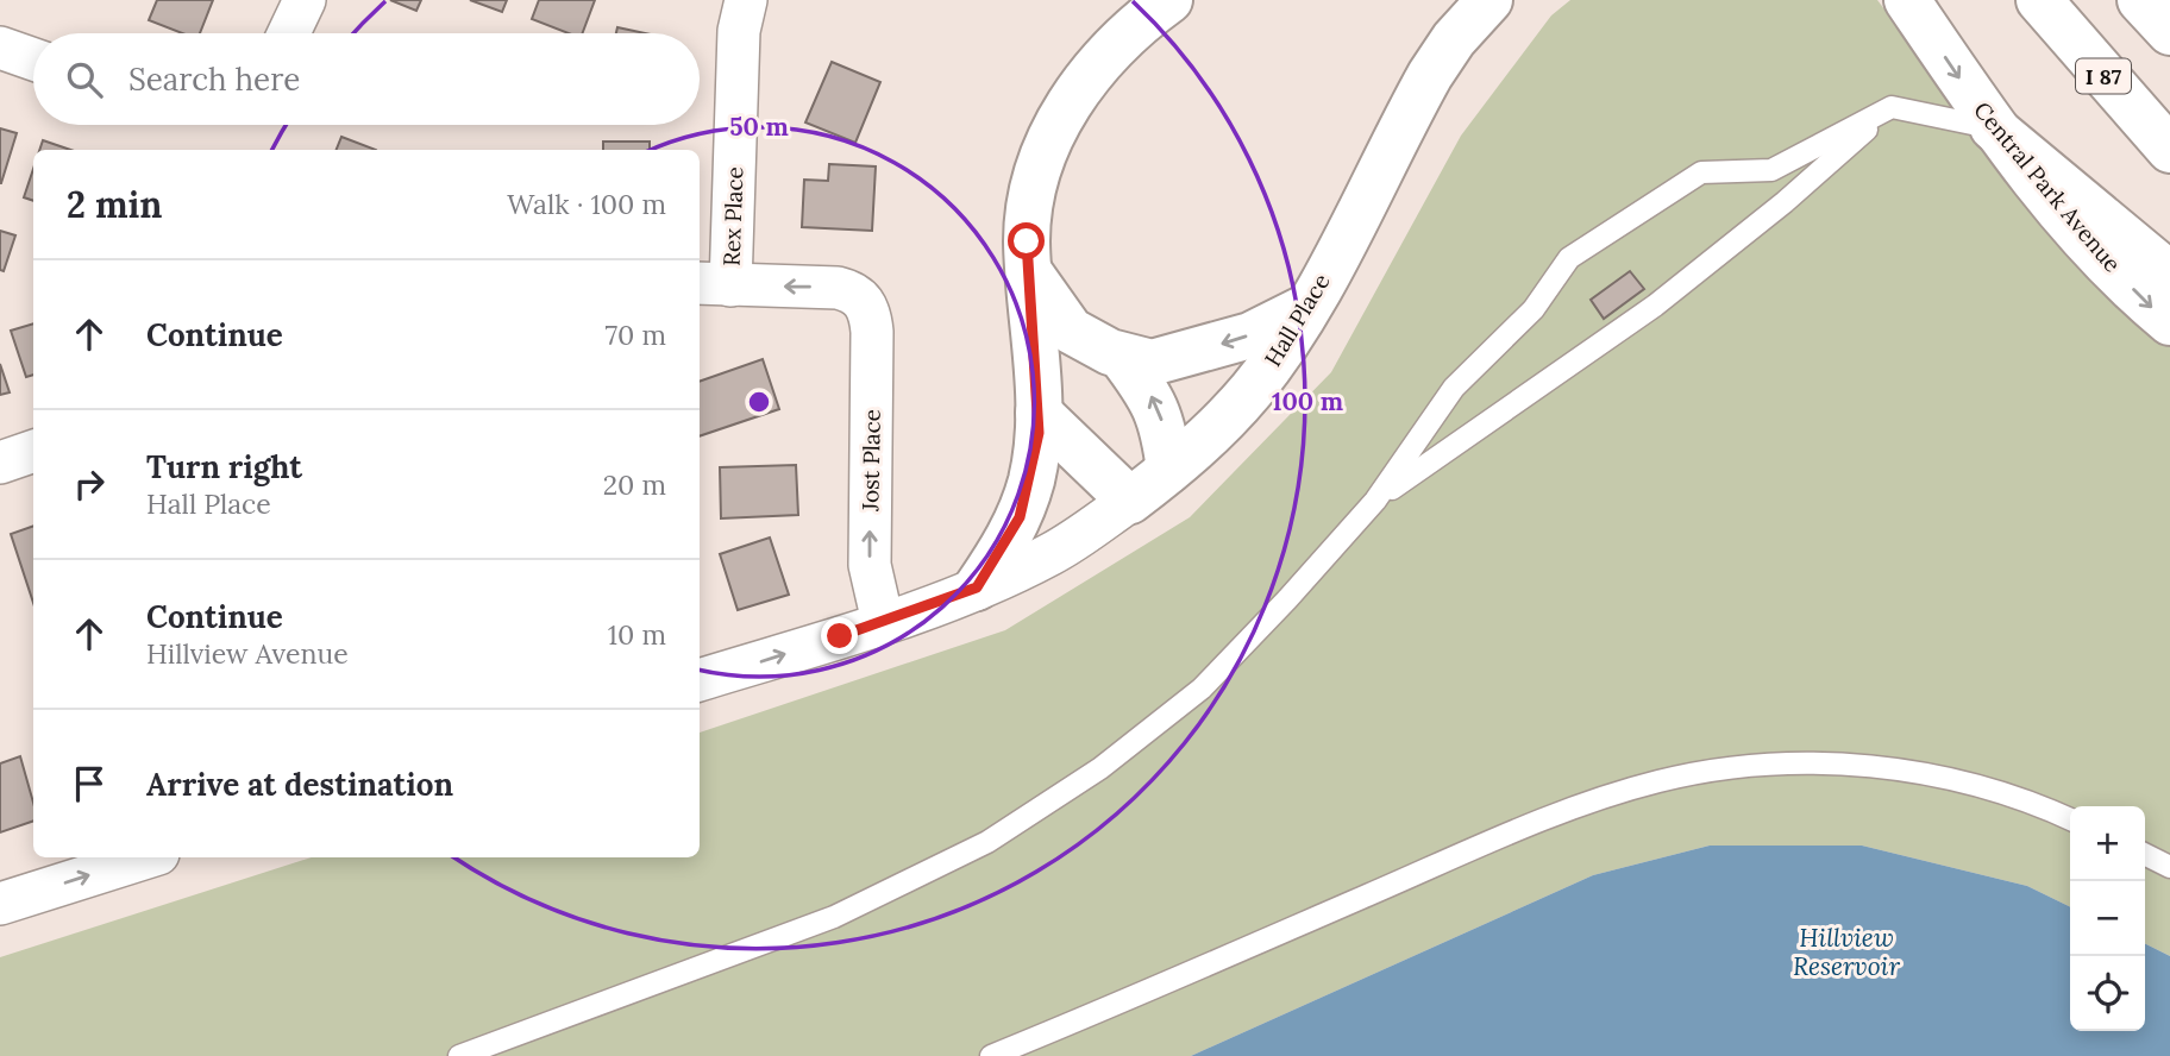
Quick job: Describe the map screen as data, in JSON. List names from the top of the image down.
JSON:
{
  "streets": {
    "main road": ["I 87", "Central Park Avenue", "Hall Place"],
    "street": ["Rex Place", "Jost Place"]
  },
  "crossings": [
    ["Rex Place", "Jost Place"],
    ["Hall Place", "Jost Place"]
  ],
  "water": ["Hillview Reservoir"],
  "page": {
    "search": "Search here",
    "heading": ["2 min", "Walk · 100 m"],
    "list": [
      ["Continue", "70 m"],
      ["Turn right", "Hall Place", "20 m"],
      ["Continue", "Hillview Avenue", "10 m"],
      "Arrive at destination"
    ],
    "map_buttons": ["+", "−"]
  },
  "rings": ["50 m", "100 m"]
}
